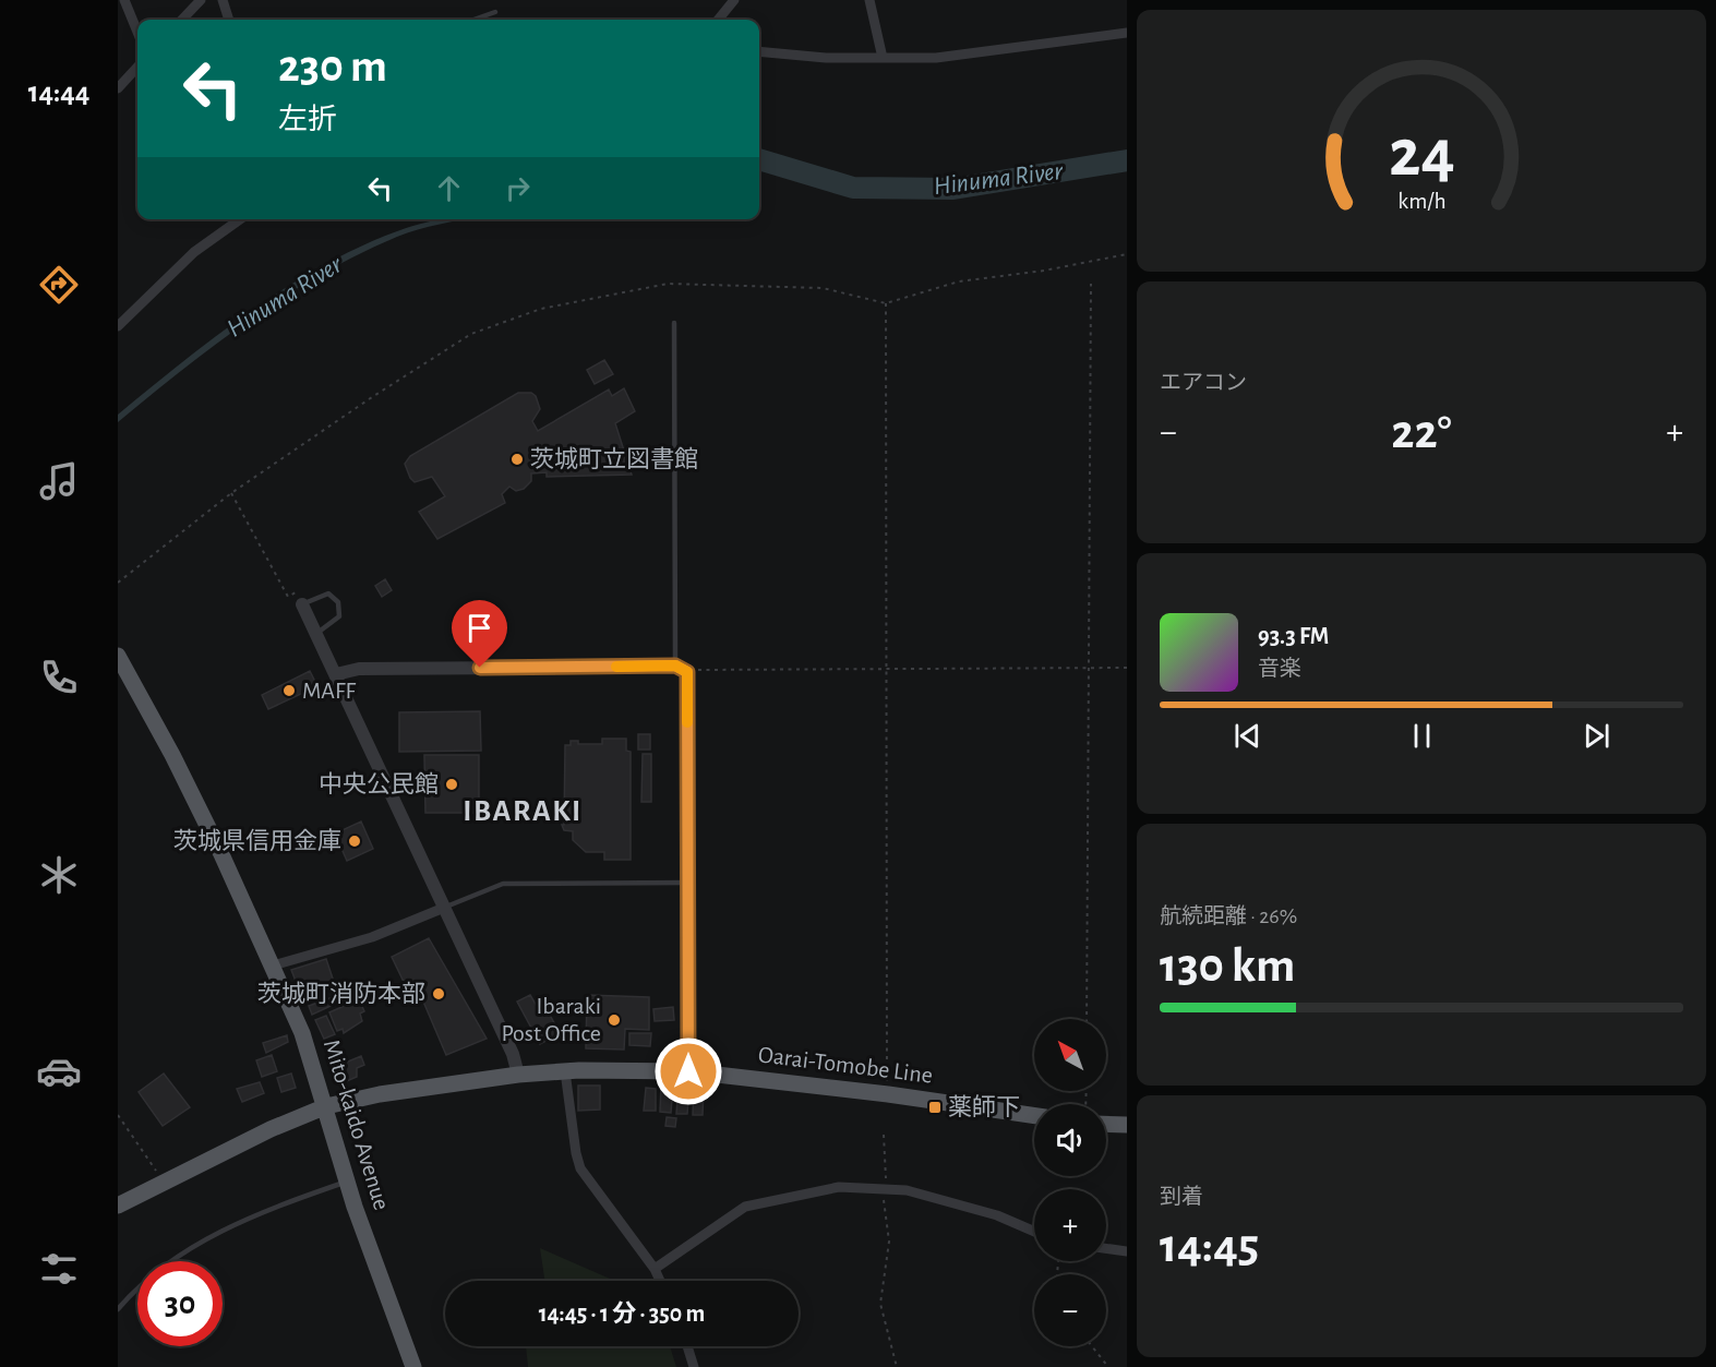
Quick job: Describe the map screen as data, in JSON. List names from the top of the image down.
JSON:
{
  "streets": {
    "main road": ["Oarai-Tomobe Line", "Mito-kaido Avenue"]
  },
  "crossings": [
    ["Oarai-Tomobe Line", "Mito-kaido Avenue"]
  ],
  "districts": ["IBARAKI"],
  "water": ["Hinuma River"],
  "places": {
    "other": [
      "茨城町立図書館",
      "MAFF",
      "中央公民館",
      "茨城県信用金庫",
      "茨城町消防本部",
      "Ibaraki Post Office"
    ],
    "transit": ["薬師下"]
  },
  "north": "top left",
  "page": {
    "tabs": "14:44",
    "turn": ["230 m", "左折"],
    "tile": [
      "エアコン",
      ["航続距離 · 26%", "130 km"],
      ["到着", "14:45"]
    ],
    "heat": ["−", "22°", "+"],
    "song": ["93.3 FM", "音楽"],
    "map_buttons": ["+", "−"],
    "limit": "30",
    "trip": "14:45 · 1 分 · 350 m",
    "gauge": ["24", "km/h"]
  }
}
